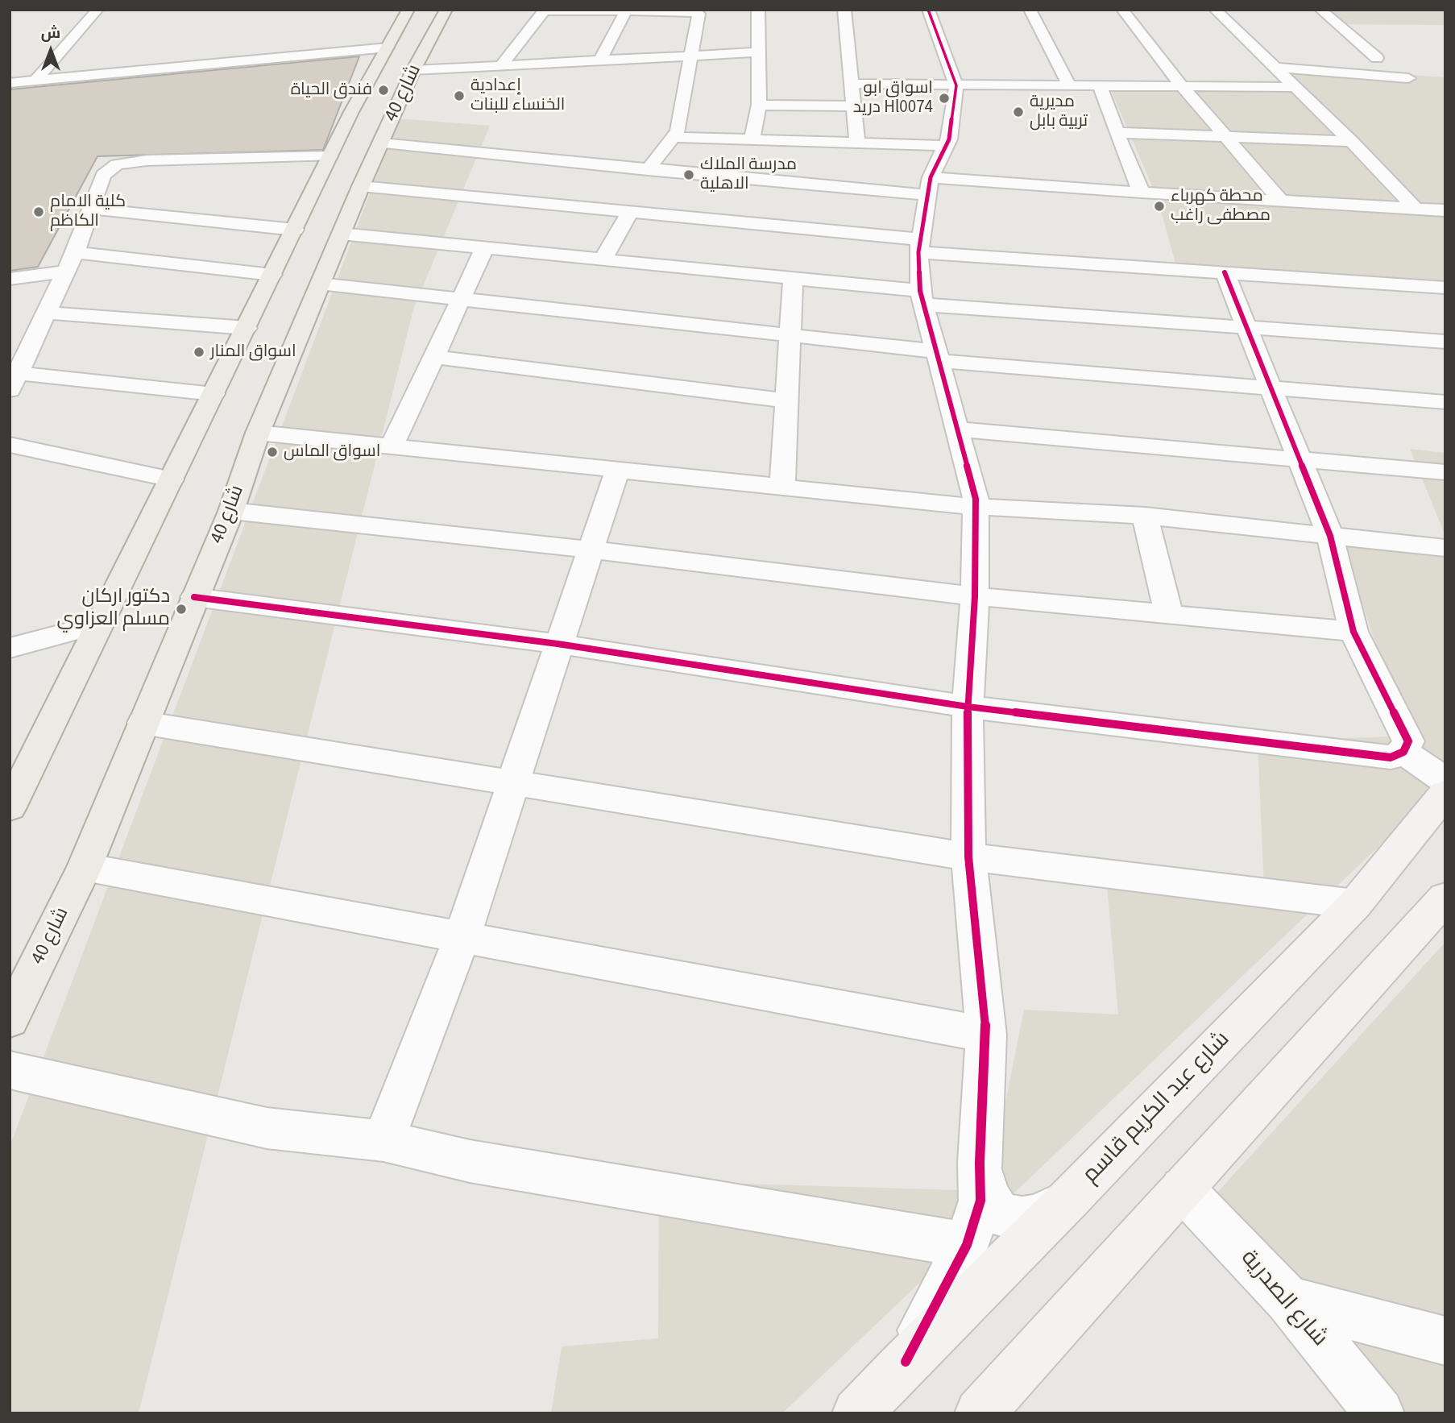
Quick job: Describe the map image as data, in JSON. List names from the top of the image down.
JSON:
{
  "streets": {
    "main road": ["شارع 40", "شارع عبد الكريم قاسم"],
    "street": ["شارع الصدرية"]
  },
  "places": [
    "فندق الحياة",
    "إعدادية الخنساء للبنات",
    "اسواق ابو دريد Hl0074",
    "مديرية تربية بابل",
    "مدرسة الملاك الاهلية",
    "محطة كهرباء مصطفى راغب",
    "كلية الامام الكاظم",
    "اسواق المنار",
    "اسواق الماس",
    "دكتور اركان مسلم العزاوي"
  ],
  "north": "top"
}
